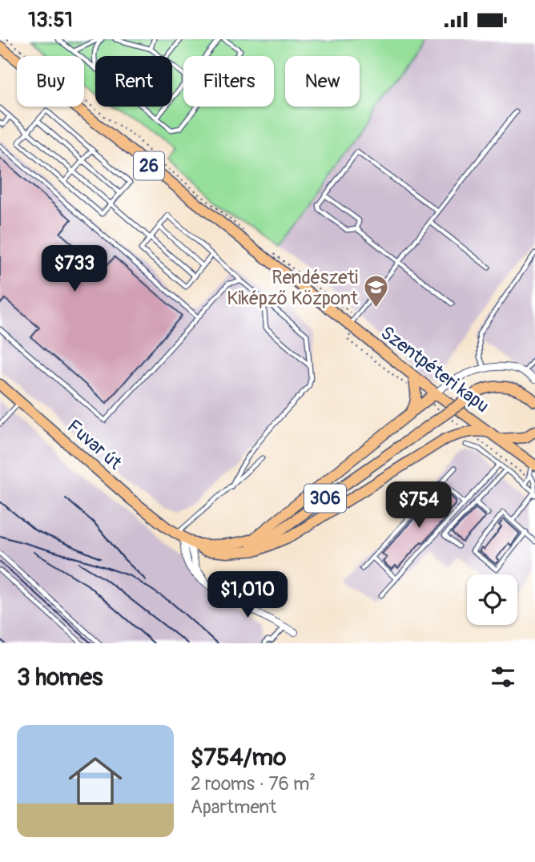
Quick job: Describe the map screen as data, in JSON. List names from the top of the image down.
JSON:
{
  "streets": {
    "main road": [
      "26",
      "Szentpéteri kapu",
      "Fuvar út",
      "306"
    ]
  },
  "crossings": [
    ["Fuvar út", "306"]
  ],
  "places": {
    "school or university": ["Rendészeti Kiképző Központ"]
  },
  "page": {
    "status": "13:51",
    "chip": [
      "Buy",
      "Rent",
      "Filters",
      "New"
    ],
    "price": ["$733", "$754", "$1,010"],
    "heading": "3 homes",
    "list": [
      {
        "name": "$754/mo",
        "note": "2 rooms · 76 m² · Apartment"
      }
    ]
  }
}
